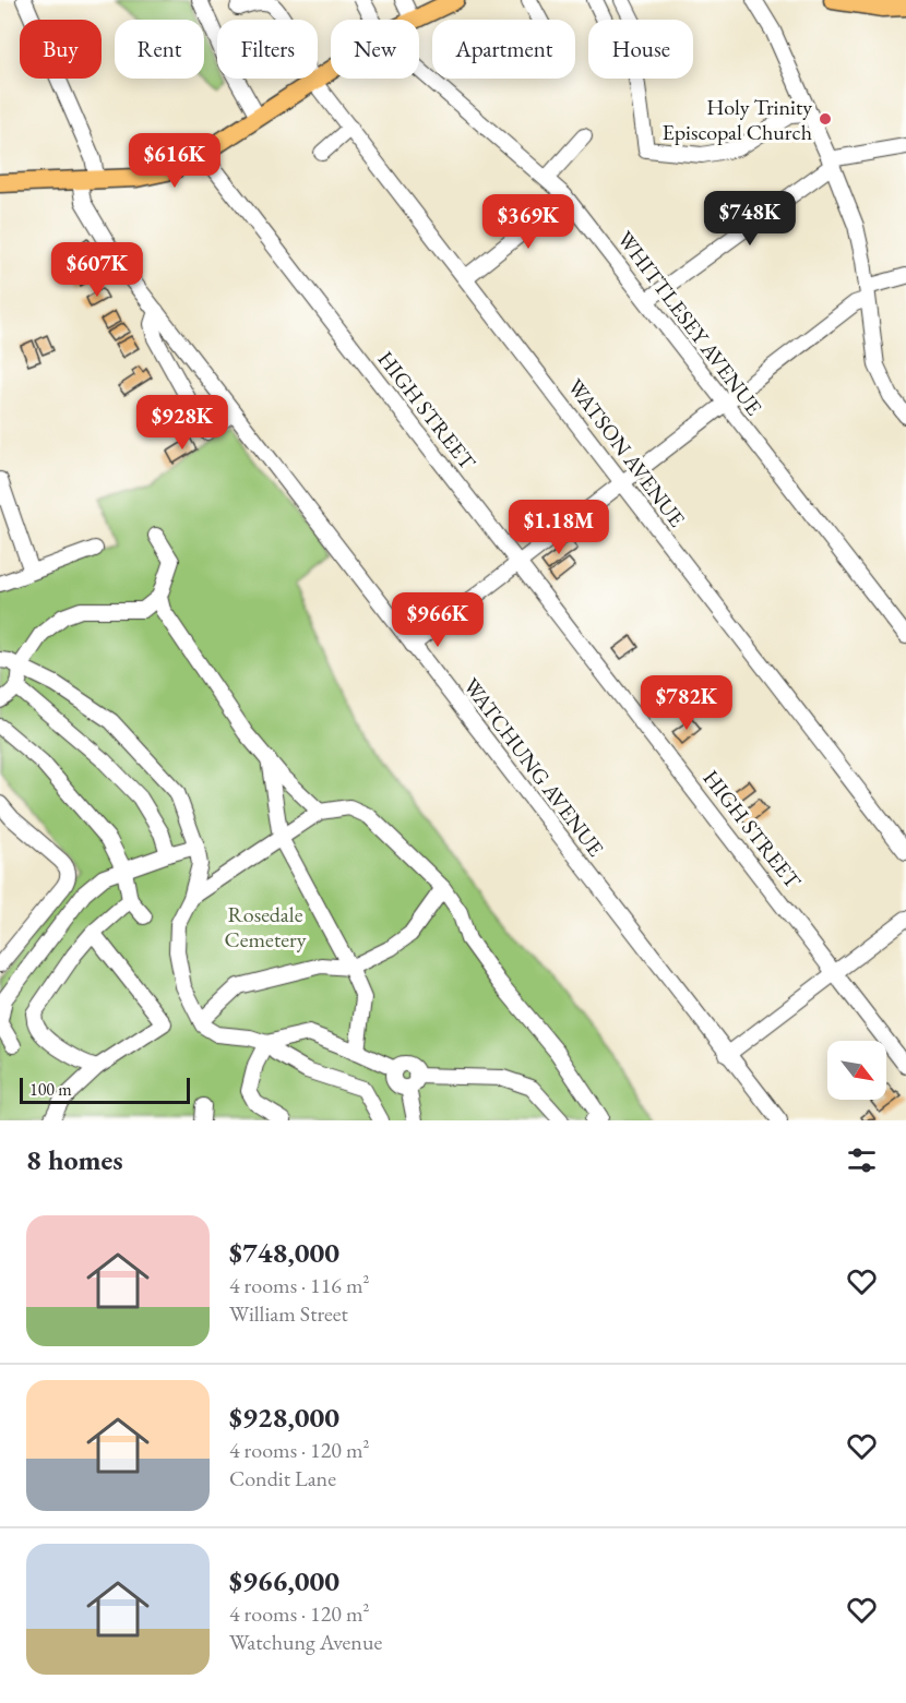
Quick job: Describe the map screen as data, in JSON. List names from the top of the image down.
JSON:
{
  "streets": {
    "street": [
      "WHITTLESEY AVENUE",
      "HIGH STREET",
      "WATSON AVENUE",
      "WATCHUNG AVENUE"
    ]
  },
  "parks": ["Rosedale Cemetery"],
  "places": ["Holy Trinity Episcopal Church"],
  "scale_bar": "100 m",
  "north": "bottom right",
  "page": {
    "chip": [
      "Buy",
      "Rent",
      "Filters",
      "New",
      "Apartment",
      "House"
    ],
    "price": [
      "$616K",
      "$748K",
      "$369K",
      "$607K",
      "$928K",
      "$1.18M",
      "$966K",
      "$782K"
    ],
    "scale": "100 m",
    "heading": "8 homes",
    "list": [
      {
        "name": "$748,000",
        "note": "4 rooms · 116 m² · William Street"
      },
      {
        "name": "$928,000",
        "note": "4 rooms · 120 m² · Condit Lane"
      },
      {
        "name": "$966,000",
        "note": "4 rooms · 120 m² · Watchung Avenue"
      }
    ]
  }
}
